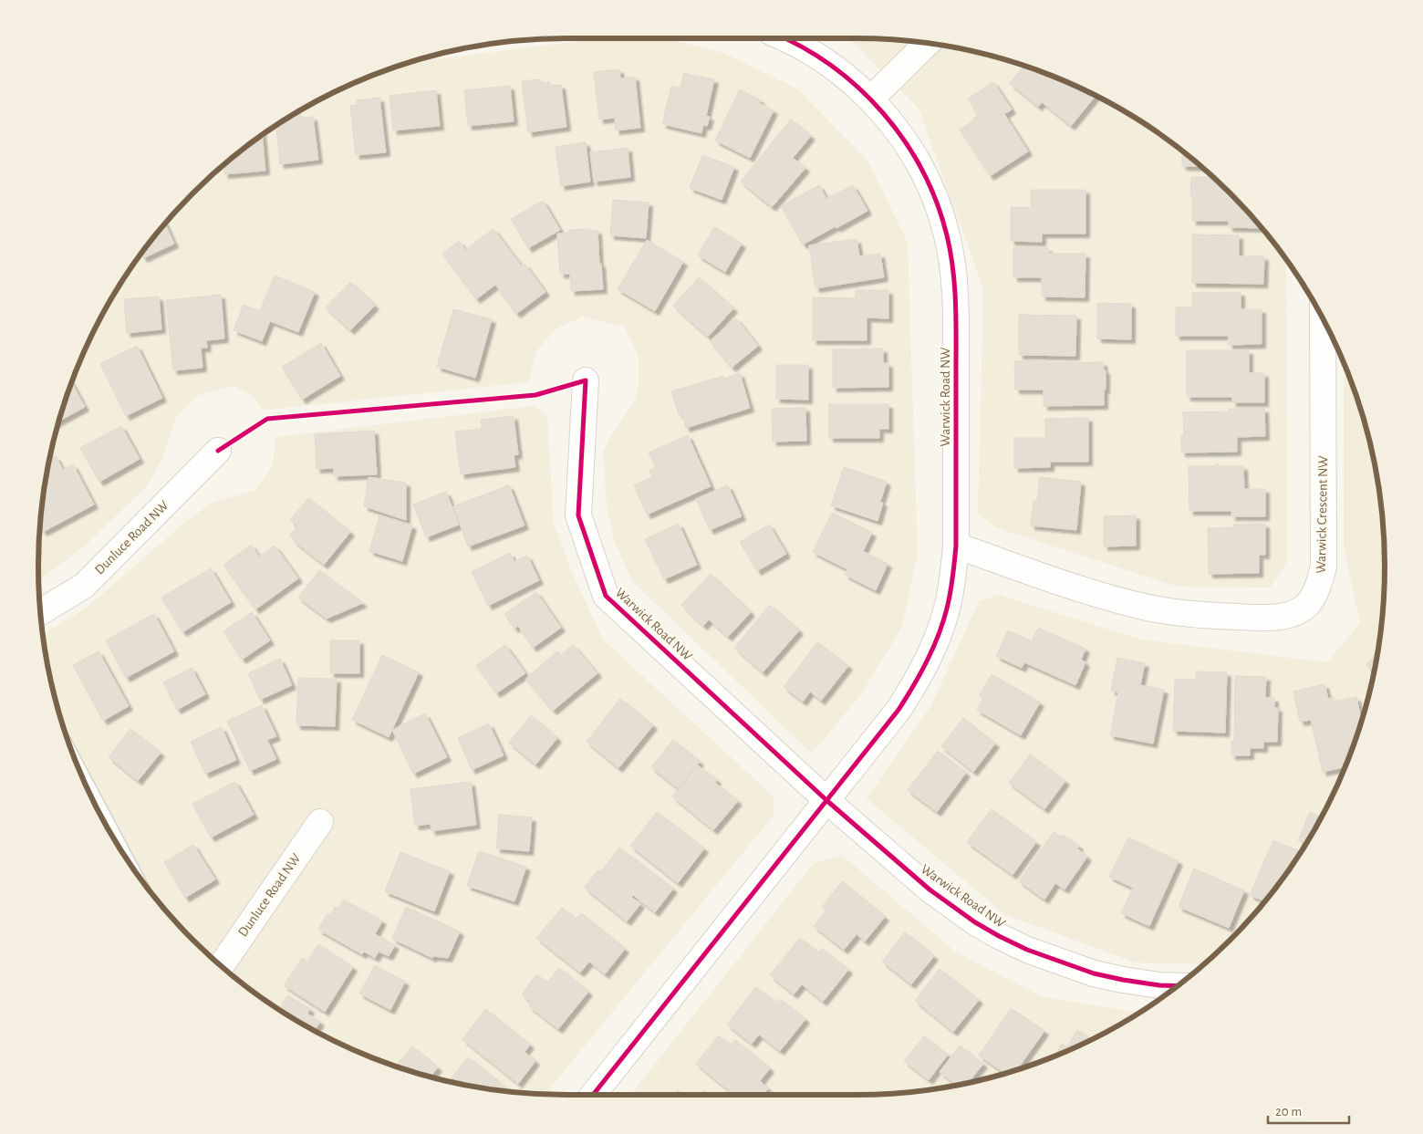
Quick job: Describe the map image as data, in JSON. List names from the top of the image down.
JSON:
{
  "streets": {
    "street": ["Warwick Road NW", "Warwick Crescent NW", "Dunluce Road NW"]
  },
  "crossings": [
    ["Warwick Road NW", "Warwick Crescent NW"]
  ],
  "scale_bar": "20 m"
}
